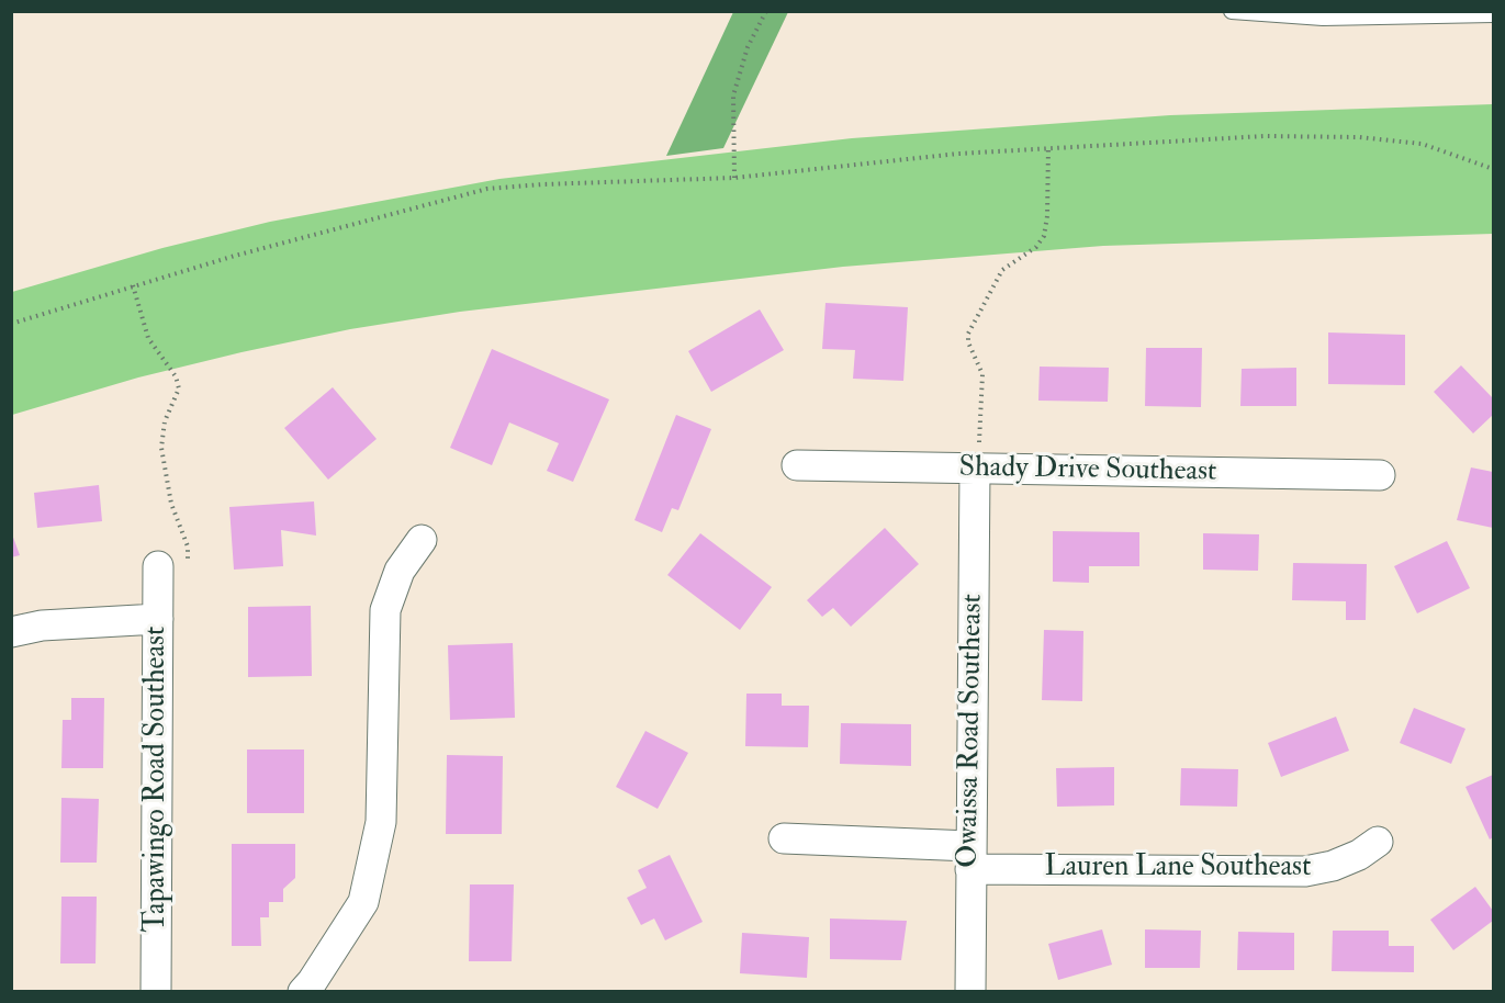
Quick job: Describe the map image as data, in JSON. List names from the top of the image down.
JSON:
{
  "streets": {
    "street": [
      "Shady Drive Southeast",
      "Owaissa Road Southeast",
      "Tapawingo Road Southeast",
      "Lauren Lane Southeast"
    ]
  },
  "crossings": [
    ["Shady Drive Southeast", "Owaissa Road Southeast"],
    ["Owaissa Road Southeast", "Lauren Lane Southeast"]
  ]
}
